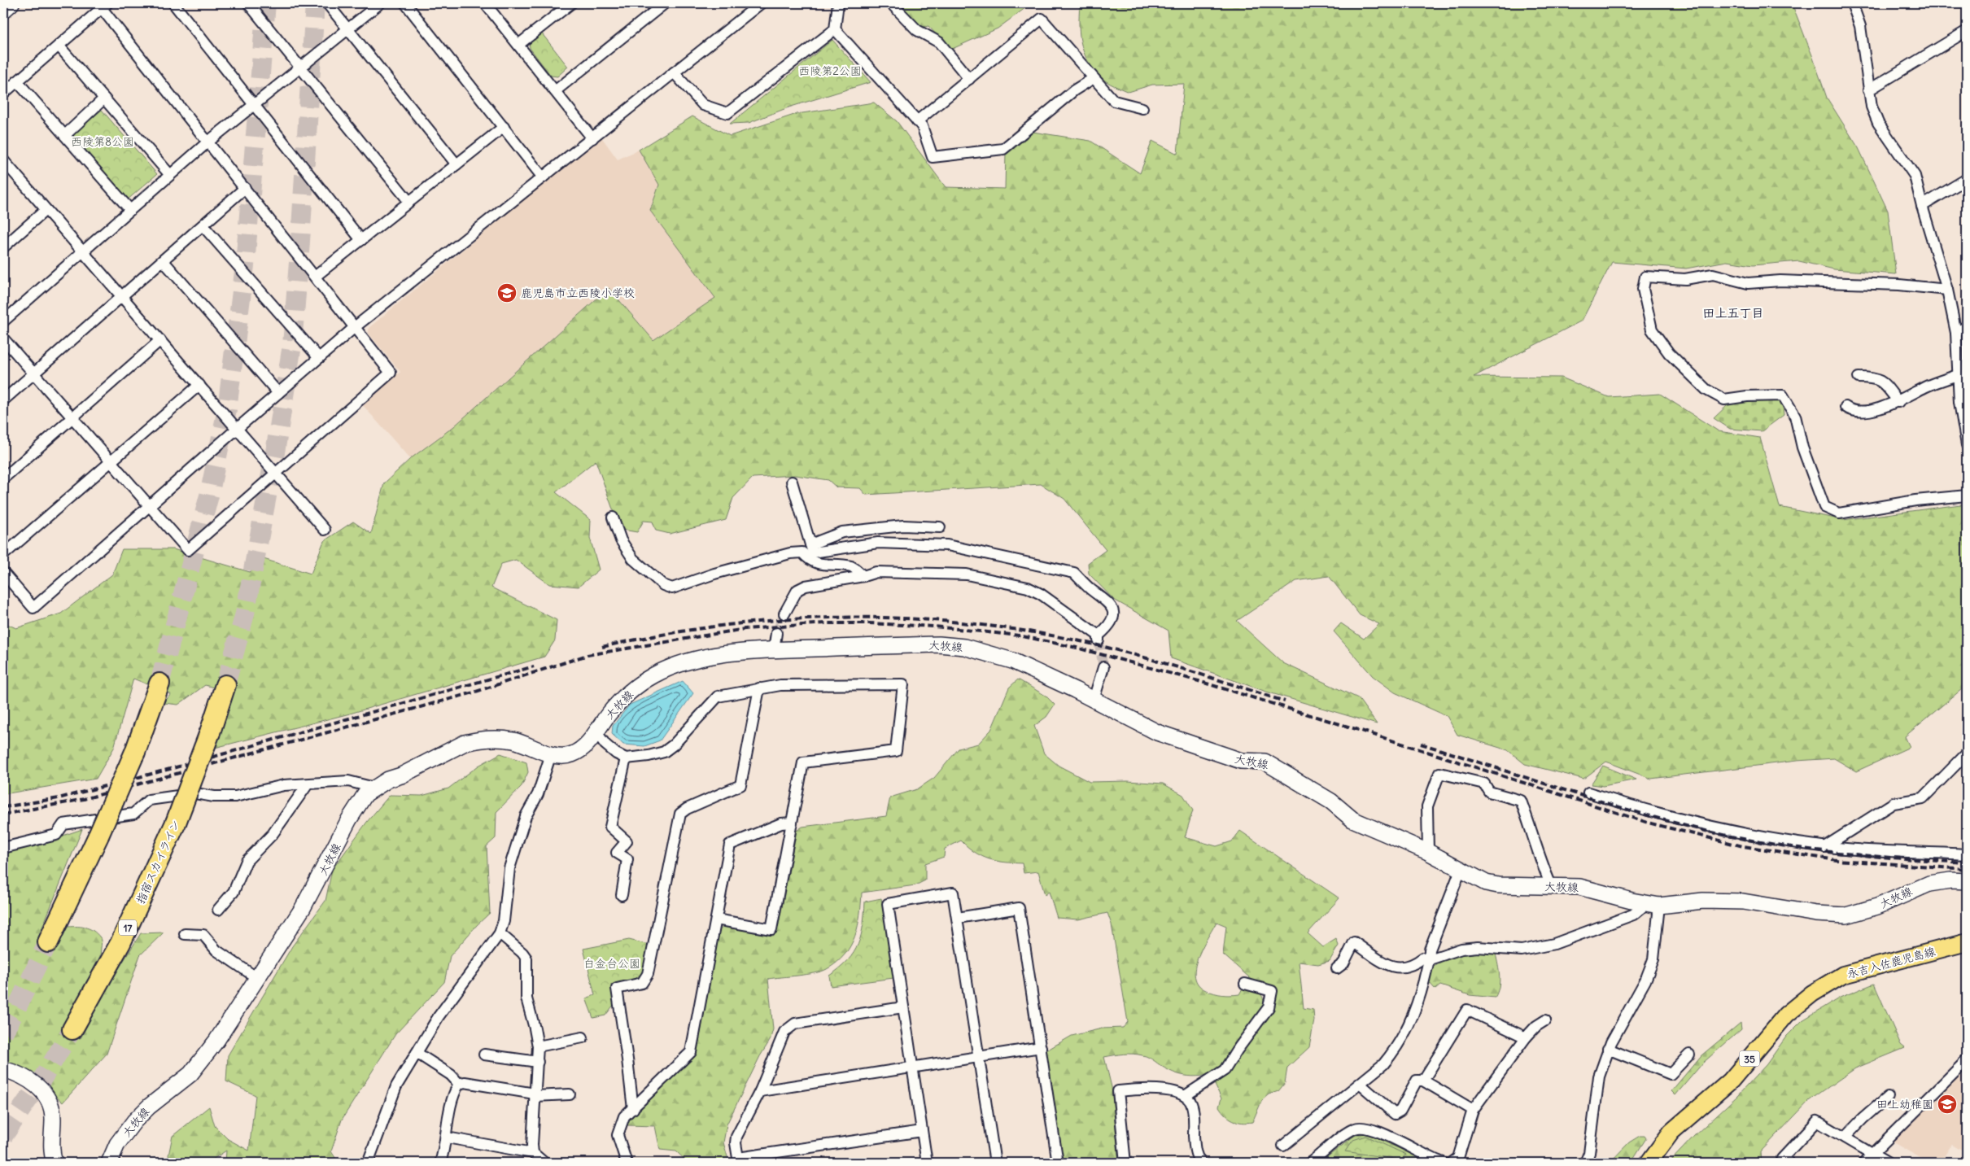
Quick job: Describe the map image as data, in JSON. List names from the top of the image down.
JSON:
{
  "streets": {
    "highway": ["指宿スカイライン", "17"],
    "main road": ["永吉入佐鹿児島線", "35"],
    "street": ["大牧線"]
  },
  "districts": ["田上五丁目"],
  "parks": ["西陵第2公園", "西陵第8公園", "白金台公園"],
  "places": {
    "school or university": ["鹿児島市立西陵小学校", "田上幼稚園"]
  }
}
